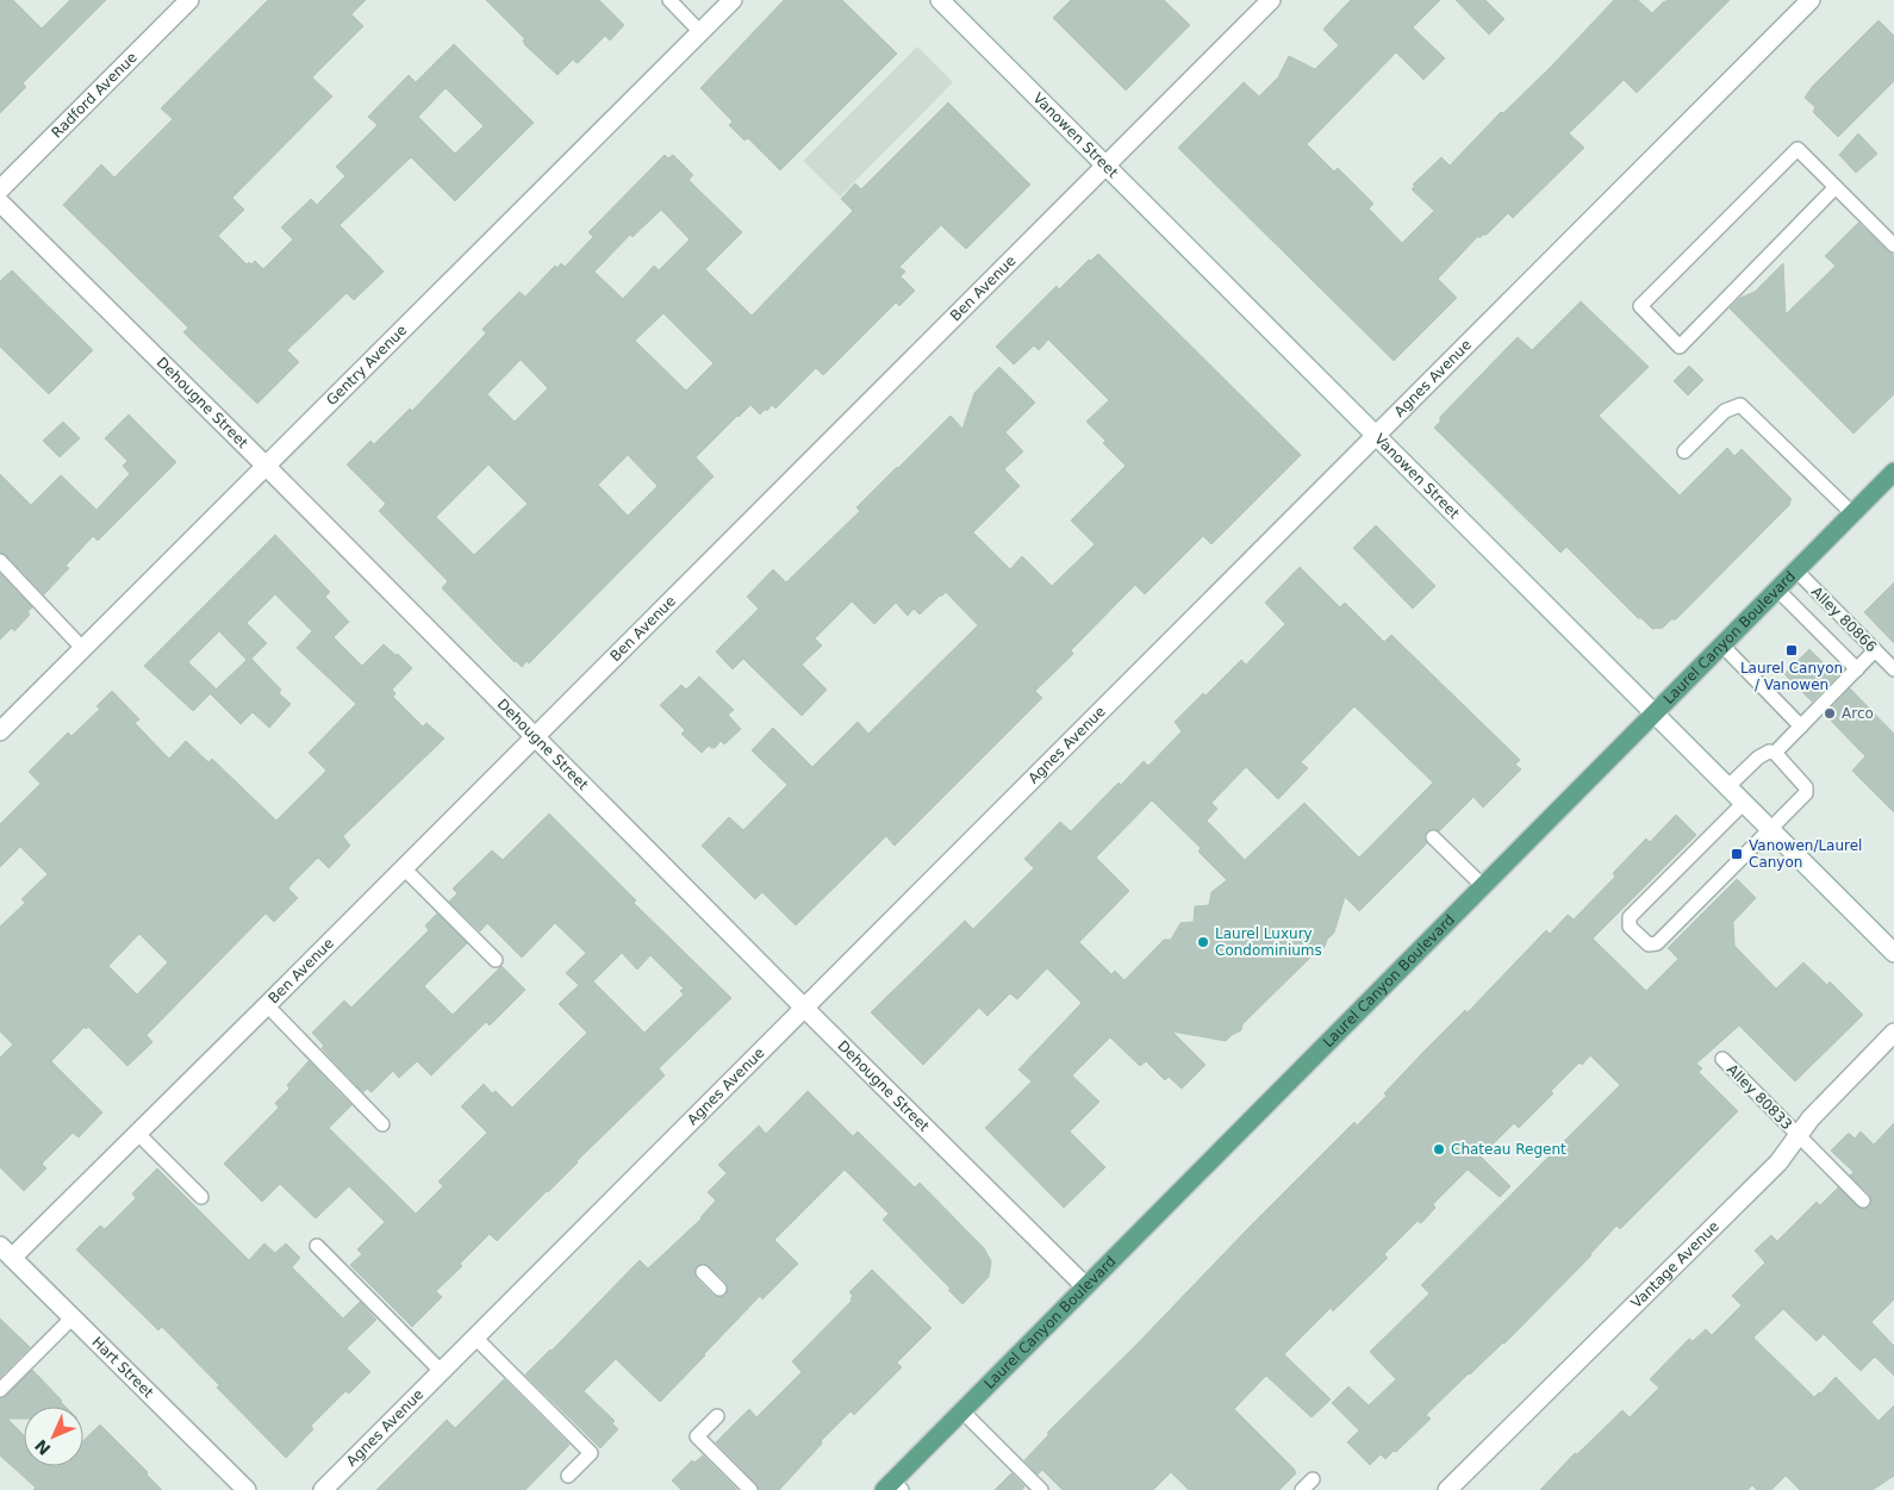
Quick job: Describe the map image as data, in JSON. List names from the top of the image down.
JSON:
{
  "streets": {
    "main road": ["Laurel Canyon Boulevard"],
    "street": [
      "Radford Avenue",
      "Vanowen Street",
      "Ben Avenue",
      "Gentry Avenue",
      "Agnes Avenue",
      "Dehougne Street",
      "Vantage Avenue",
      "Hart Street"
    ],
    "lane": ["Alley 80866", "Alley 80833"]
  },
  "crossings": [
    ["Vanowen Street", "Ben Avenue"],
    ["Vanowen Street", "Agnes Avenue"],
    ["Vanowen Street", "Laurel Canyon Boulevard"],
    ["Ben Avenue", "Dehougne Street"],
    ["Ben Avenue", "Hart Street"],
    ["Gentry Avenue", "Dehougne Street"],
    ["Agnes Avenue", "Dehougne Street"],
    ["Dehougne Street", "Laurel Canyon Boulevard"],
    ["Alley 80866", "Laurel Canyon Boulevard"],
    ["Alley 80833", "Vantage Avenue"]
  ],
  "places": {
    "transit": ["Laurel Canyon / Vanowen", "Vanowen/Laurel Canyon"],
    "other": ["Arco", "Laurel Luxury Condominiums", "Chateau Regent"]
  },
  "north": "bottom left"
}
